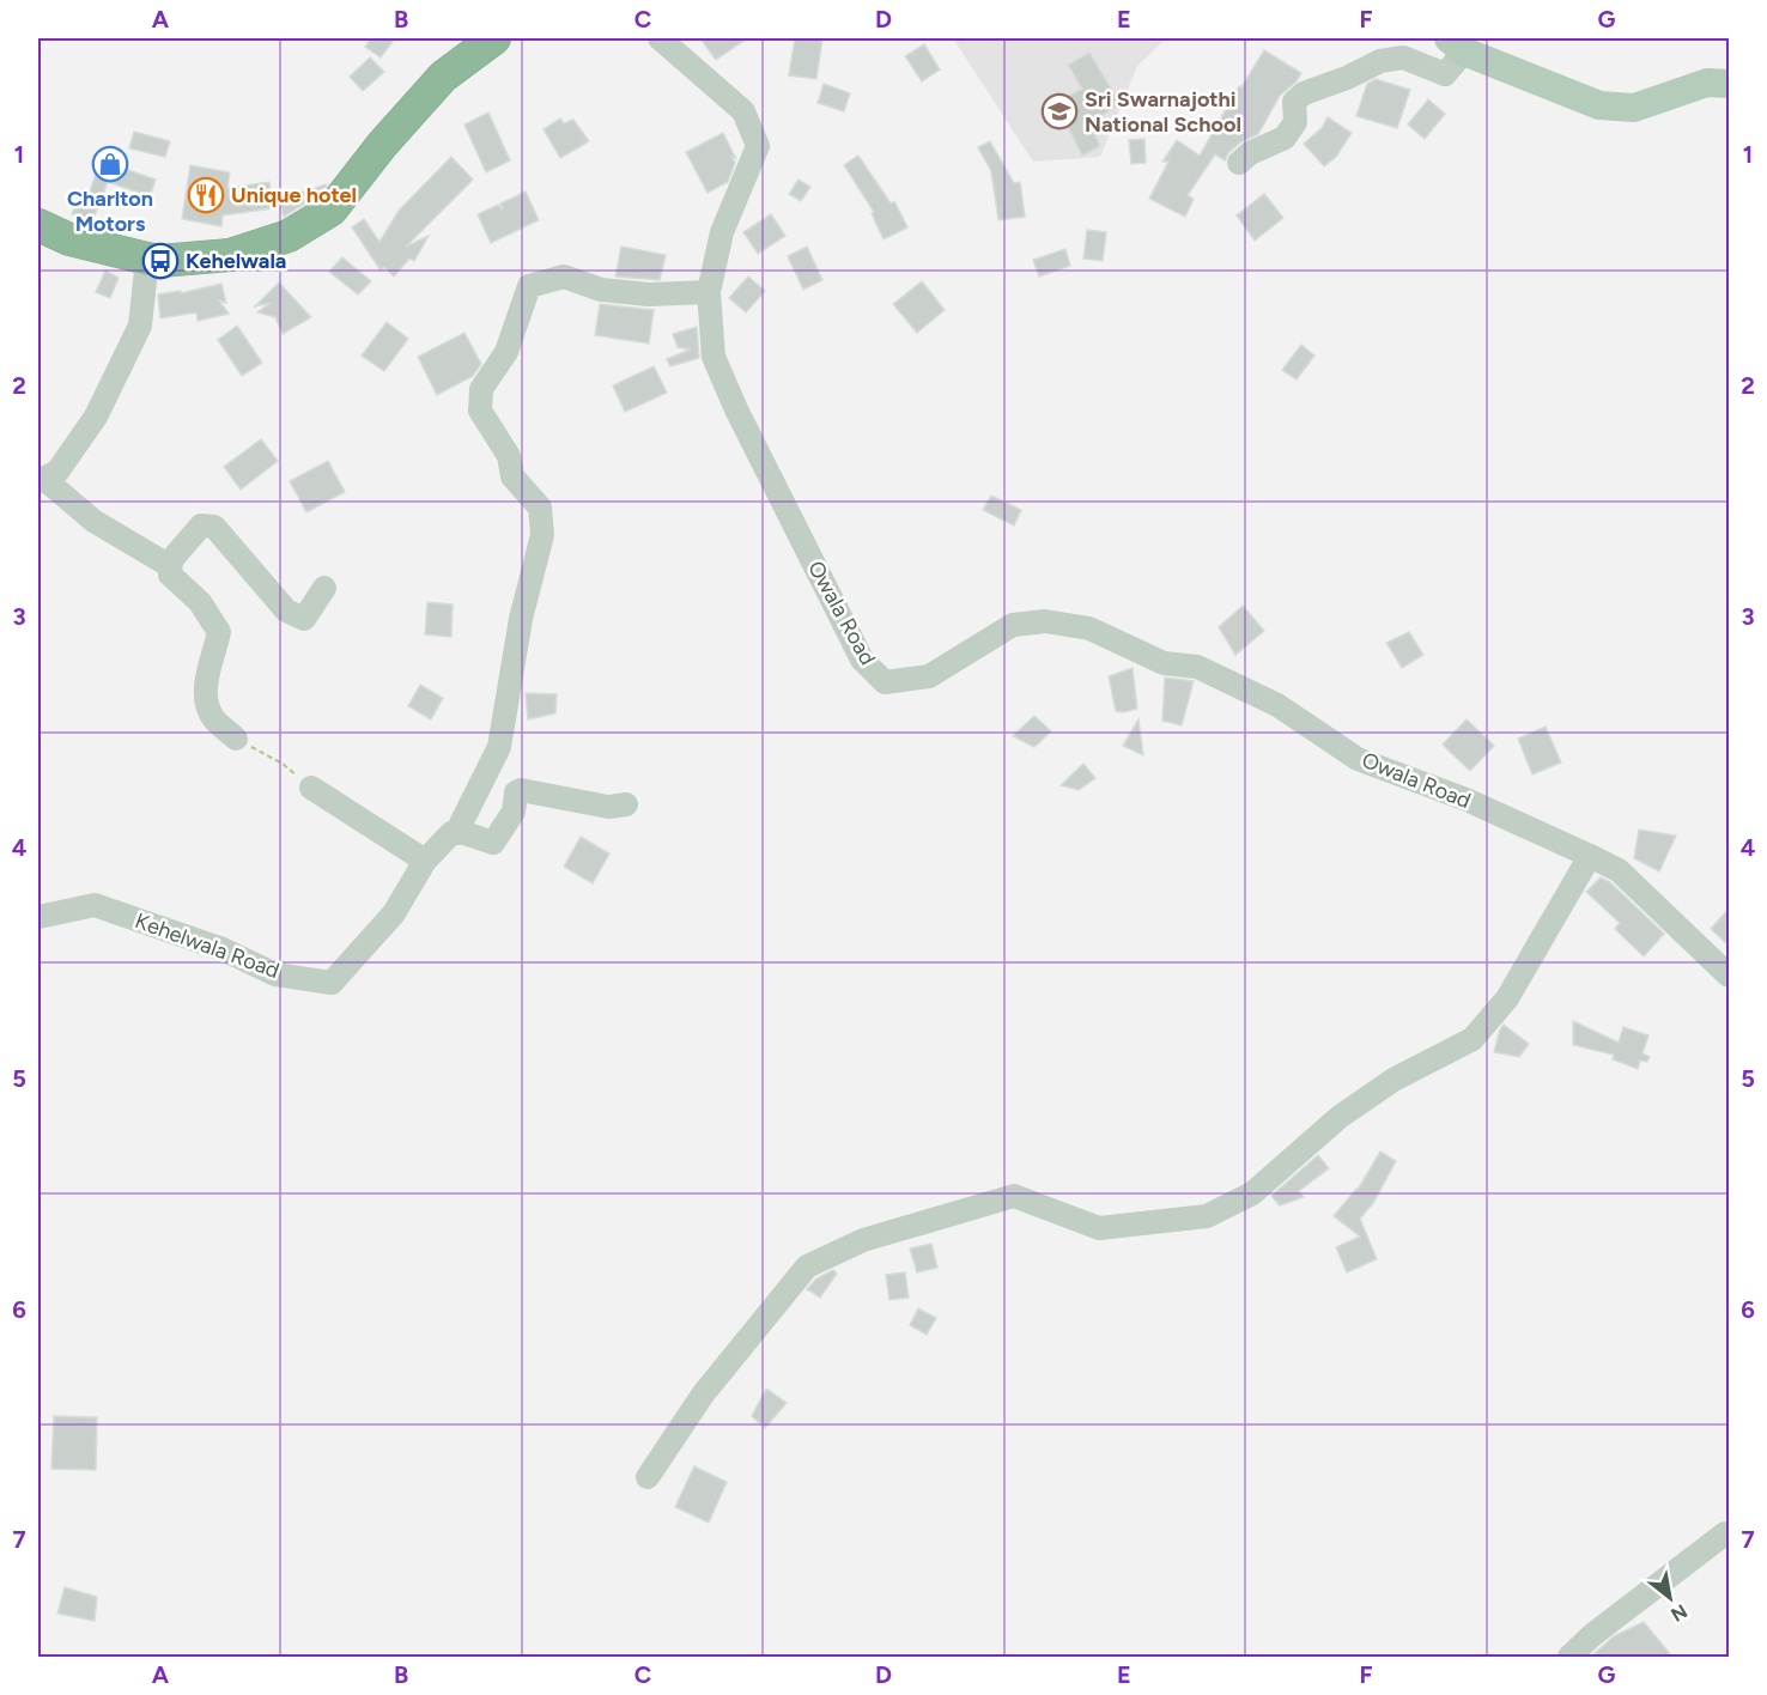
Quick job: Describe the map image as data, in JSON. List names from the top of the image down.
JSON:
{
  "streets": {
    "street": ["Owala Road", "Kehelwala Road"]
  },
  "places": {
    "school or university": ["Sri Swarnajothi National School"],
    "shop": ["Charlton Motors"],
    "restaurant": ["Unique hotel"],
    "bus stop": ["Kehelwala"]
  },
  "north": "bottom right",
  "grid": {
    "columns": [
      "A",
      "B",
      "C",
      "D",
      "E",
      "F",
      "G"
    ],
    "rows": [
      "1",
      "2",
      "3",
      "4",
      "5",
      "6",
      "7"
    ]
  }
}
